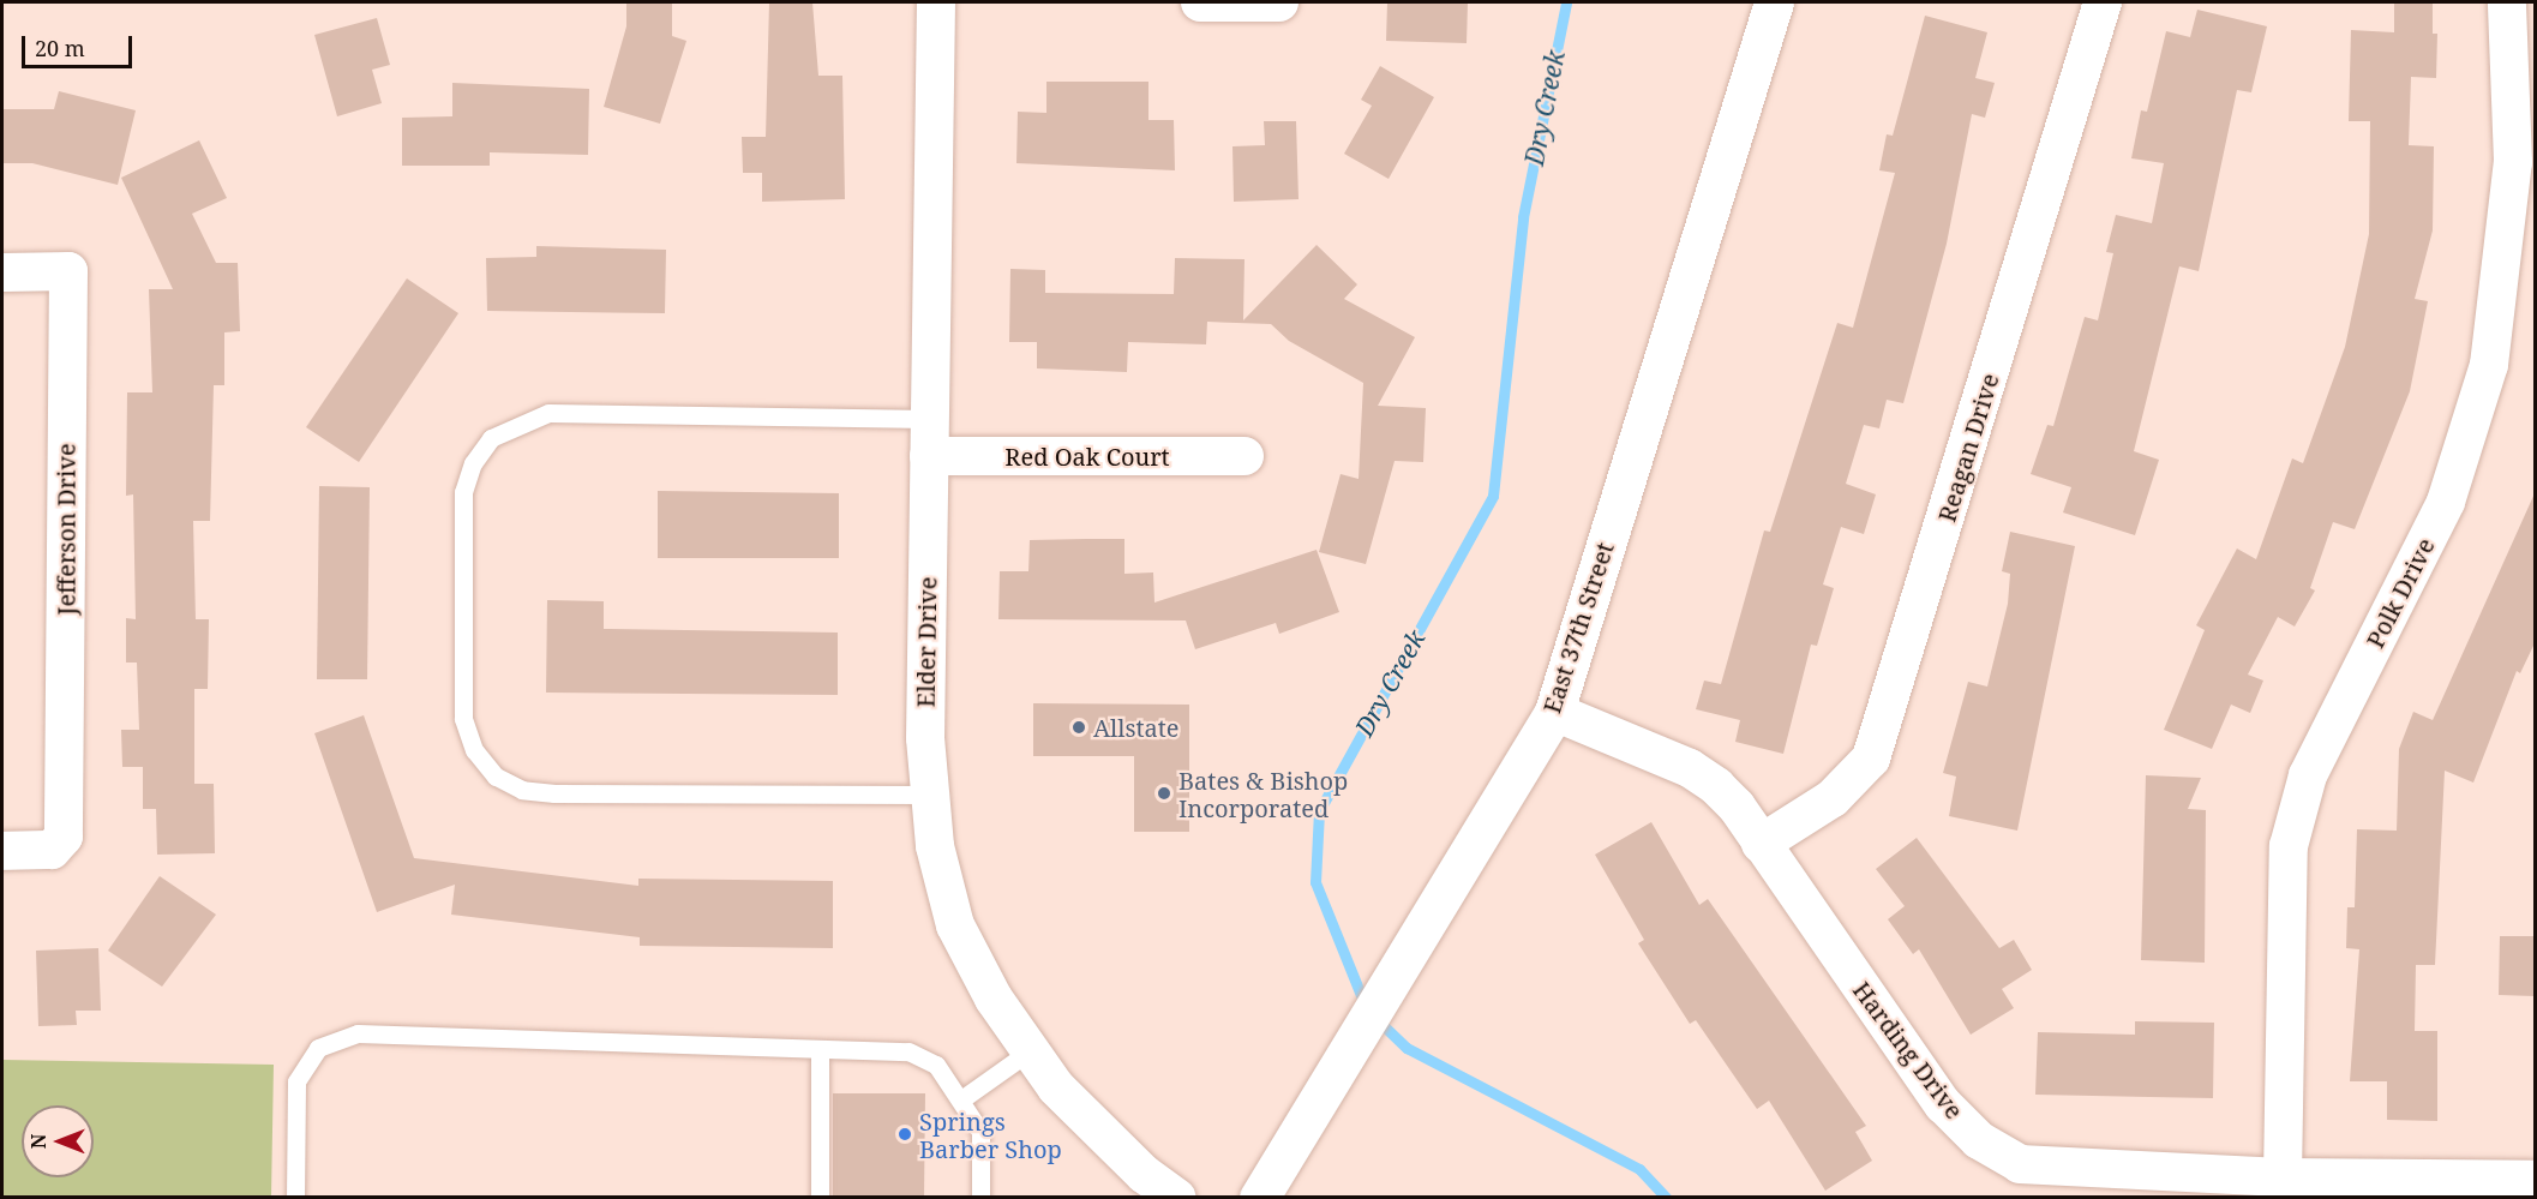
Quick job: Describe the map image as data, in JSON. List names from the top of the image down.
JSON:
{
  "streets": {
    "main road": ["East 37th Street"],
    "street": [
      "Reagan Drive",
      "Red Oak Court",
      "Jefferson Drive",
      "Polk Drive",
      "Elder Drive",
      "Harding Drive"
    ]
  },
  "crossings": [
    ["Reagan Drive", "Harding Drive"],
    ["Red Oak Court", "Elder Drive"],
    ["Polk Drive", "Harding Drive"],
    ["East 37th Street", "Harding Drive"]
  ],
  "water": ["Dry Creek"],
  "places": ["Allstate", "Bates & Bishop Incorporated", "Springs Barber Shop"],
  "scale_bar": "20 m",
  "north": "left"
}
